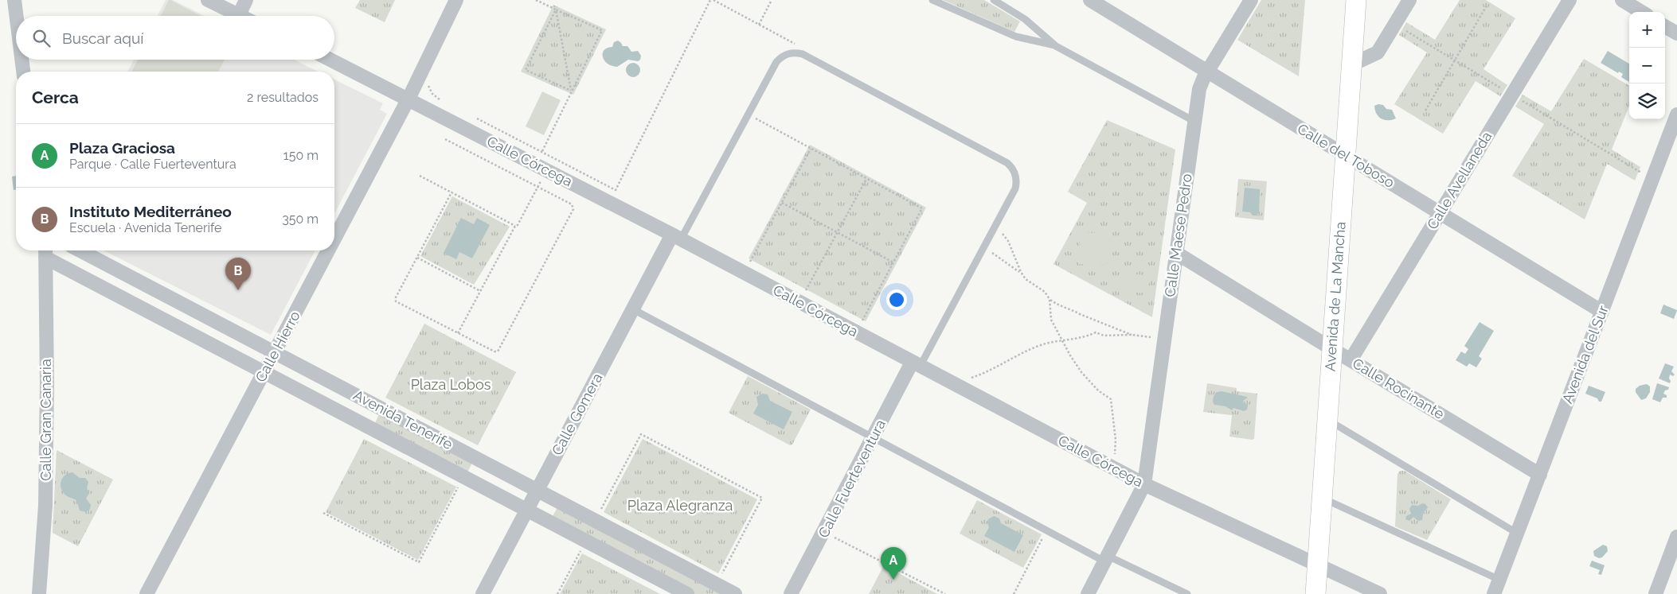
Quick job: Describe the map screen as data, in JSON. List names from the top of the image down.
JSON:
{
  "streets": {
    "main road": ["Avenida de La Mancha"],
    "street": [
      "Calle del Toboso",
      "Calle Córcega",
      "Calle Avellaneda",
      "Calle Maese Pedro",
      "Calle Hierro",
      "Avenida del Sur",
      "Calle Rocinante",
      "Calle Gomera",
      "Calle Gran Canaria",
      "Avenida Tenerife",
      "Calle Fuerteventura"
    ]
  },
  "crossings": [
    ["Calle del Toboso", "Calle Avellaneda"],
    ["Calle del Toboso", "Calle Maese Pedro"],
    ["Calle del Toboso", "Avenida de La Mancha"],
    ["Calle del Toboso", "Avenida del Sur"],
    ["Calle Córcega", "Calle Maese Pedro"],
    ["Calle Córcega", "Avenida de La Mancha"],
    ["Calle Córcega", "Calle Hierro"],
    ["Calle Córcega", "Calle Gomera"],
    ["Calle Córcega", "Calle Fuerteventura"],
    ["Calle Avellaneda", "Calle Rocinante"],
    ["Calle Maese Pedro", "Calle Rocinante"],
    ["Avenida de La Mancha", "Calle Rocinante"],
    ["Calle Hierro", "Avenida Tenerife"],
    ["Avenida del Sur", "Calle Rocinante"],
    ["Calle Gomera", "Avenida Tenerife"],
    ["Calle Gran Canaria", "Avenida Tenerife"]
  ],
  "parks": ["Plaza Lobos", "Plaza Alegranza"],
  "page": {
    "map_buttons": ["+", "−"],
    "search": "Buscar aquí",
    "heading": ["Cerca", "2 resultados"],
    "list": [
      {
        "mark": "A",
        "name": "Plaza Graciosa",
        "note": "Parque · Calle Fuerteventura",
        "value": "150 m"
      },
      {
        "mark": "B",
        "name": "Instituto Mediterráneo",
        "note": "Escuela · Avenida Tenerife",
        "value": "350 m"
      }
    ],
    "pins": ["B", "A"]
  }
}
